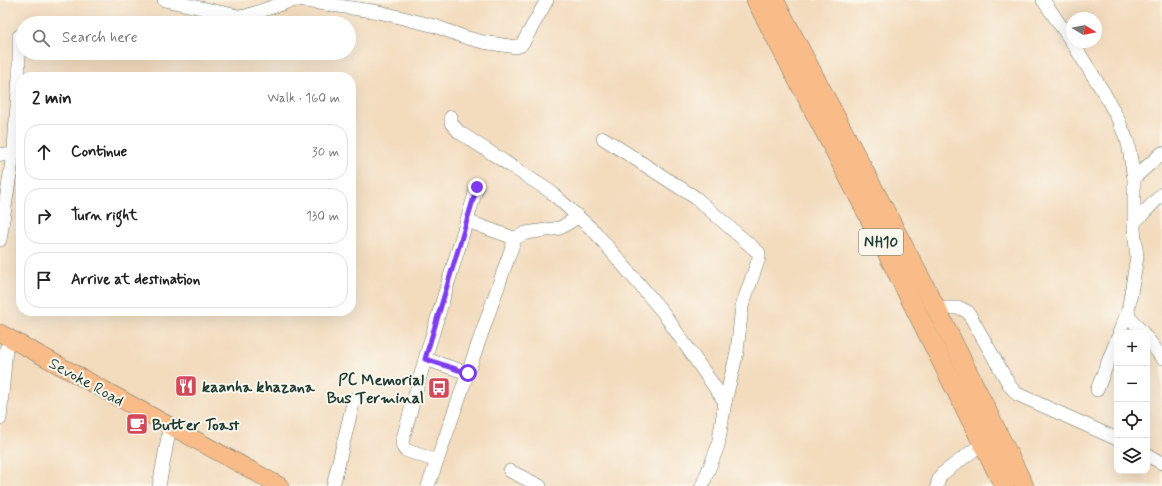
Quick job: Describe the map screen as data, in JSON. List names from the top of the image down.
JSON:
{
  "streets": {
    "highway": ["NH10"],
    "main road": ["Sevoke Road"]
  },
  "places": {
    "restaurant": ["kaanha khazana"],
    "bus stop": ["PC Memorial Bus Terminal"],
    "cafe": ["Butter Toast"]
  },
  "north": "right",
  "page": {
    "search": "Search here",
    "heading": ["2 min", "Walk · 160 m"],
    "list": [
      ["Continue", "30 m"],
      ["Turn right", "130 m"],
      "Arrive at destination"
    ],
    "map_buttons": ["+", "−"]
  }
}
